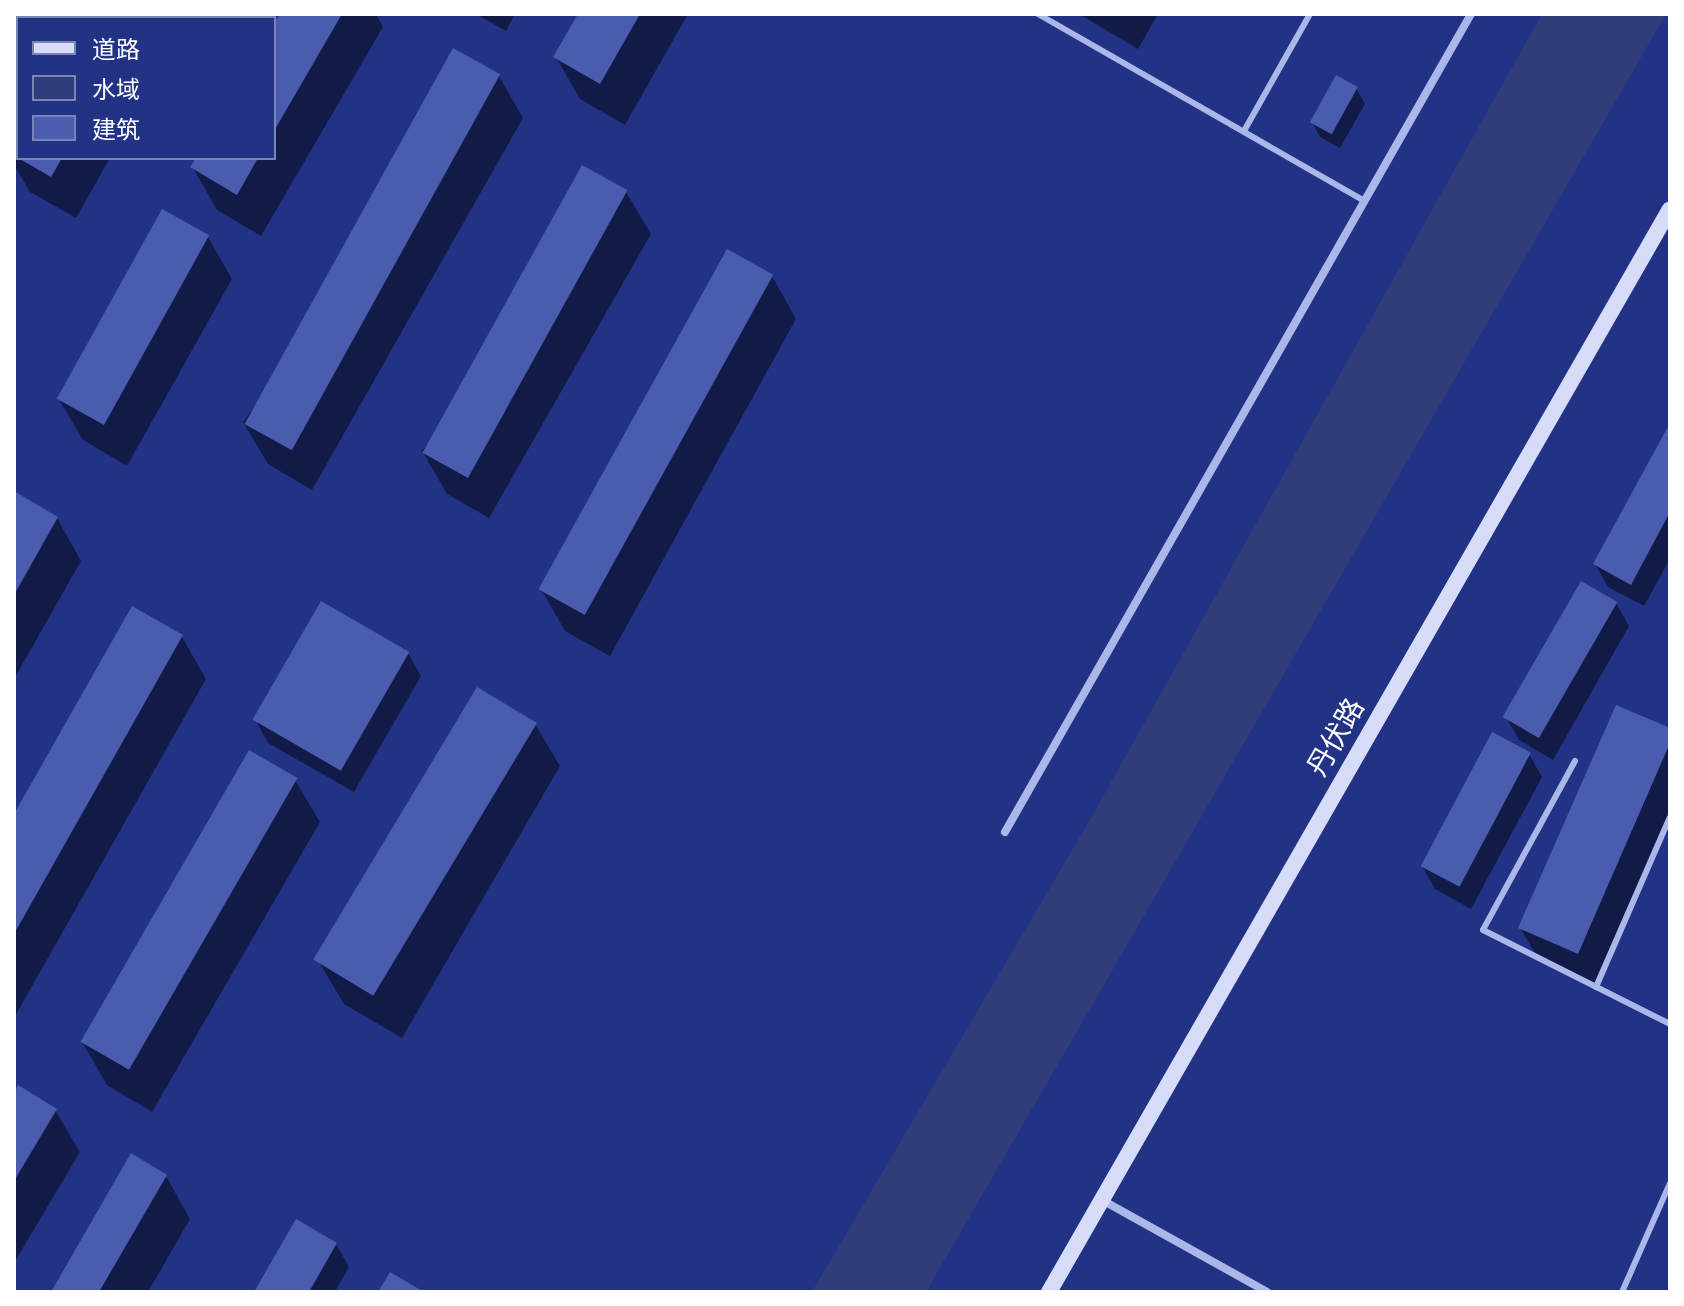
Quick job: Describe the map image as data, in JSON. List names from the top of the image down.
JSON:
{
  "streets": {
    "main road": ["丹伏路"]
  },
  "legend": ["道路", "水域", "建筑"]
}
